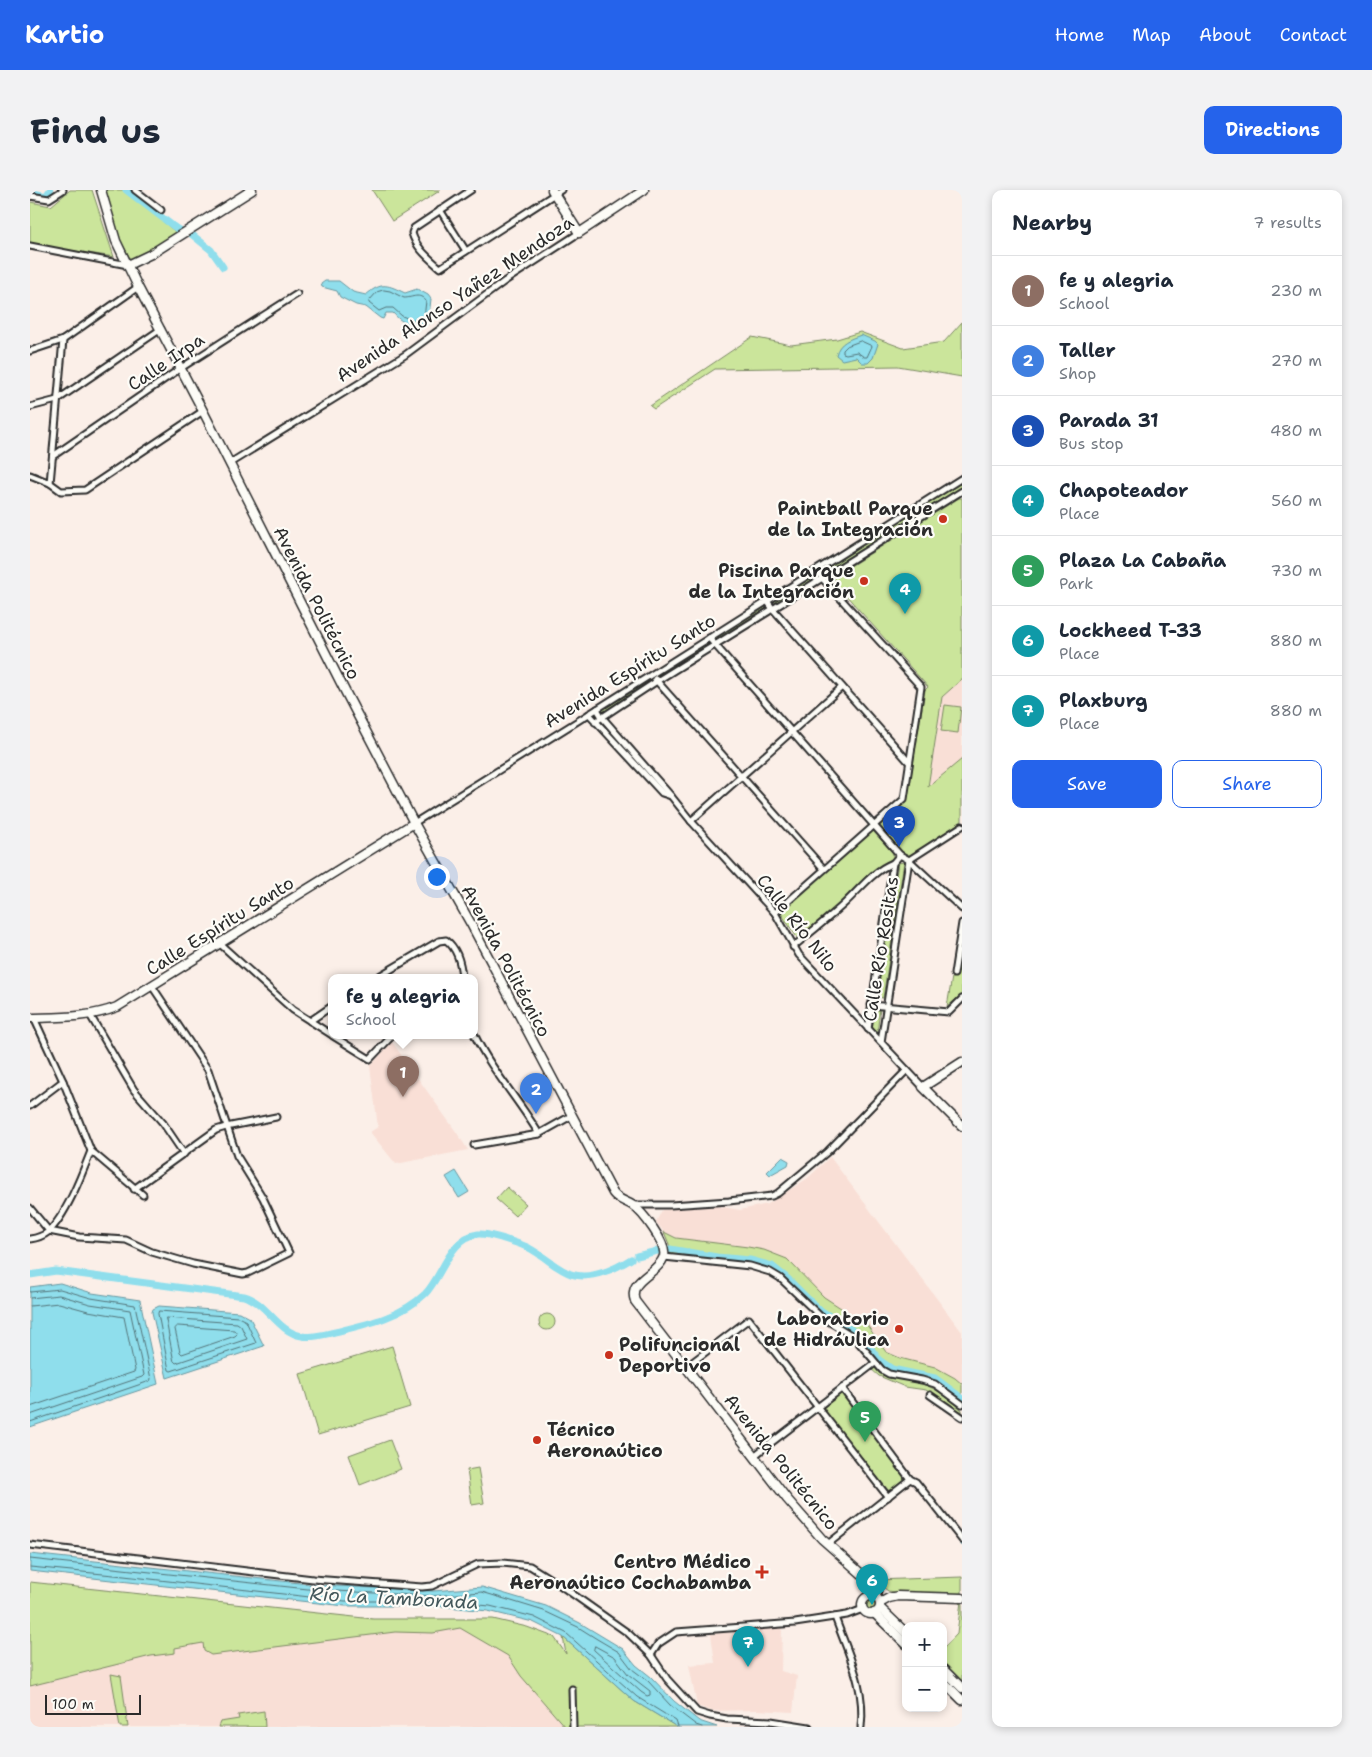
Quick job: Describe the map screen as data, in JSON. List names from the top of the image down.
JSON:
{
  "streets": {
    "main road": [
      "Avenida Alonso Yañez Mendoza",
      "Avenida Politécnico",
      "Calle Río Nilo",
      "Calle Espíritu Santo"
    ],
    "street": ["Calle Irpa", "Avenida Espíritu Santo", "Calle Río Rositas"]
  },
  "crossings": [
    ["Avenida Alonso Yañez Mendoza", "Avenida Politécnico"],
    ["Calle Irpa", "Avenida Politécnico"],
    ["Avenida Politécnico", "Avenida Espíritu Santo"],
    ["Avenida Politécnico", "Calle Espíritu Santo"],
    ["Avenida Espíritu Santo", "Calle Río Nilo"],
    ["Avenida Espíritu Santo", "Calle Espíritu Santo"],
    ["Calle Río Nilo", "Calle Río Rositas"]
  ],
  "water": ["Río La Tamborada"],
  "places": {
    "other": [
      "Paintball Parque de la Integración",
      "Piscina Parque de la Integración",
      "Laboratorio de Hidráulica",
      "Polifuncional Deportivo",
      "Técnico Aeronaútico"
    ],
    "health": ["Centro Médico Aeronaútico Cochabamba"]
  },
  "scale_bar": "100 m",
  "page": {
    "header": "Kartio",
    "nav": [
      "Home",
      "Map",
      "About",
      "Contact"
    ],
    "buttons": [
      "Directions",
      ["Save", "Share"]
    ],
    "title": "Find us",
    "heading": ["Nearby", "7 results"],
    "list": [
      {
        "mark": "1",
        "name": "fe y alegria",
        "note": "School",
        "value": "230 m"
      },
      {
        "mark": "2",
        "name": "Taller",
        "note": "Shop",
        "value": "270 m"
      },
      {
        "mark": "3",
        "name": "Parada 31",
        "note": "Bus stop",
        "value": "480 m"
      },
      {
        "mark": "4",
        "name": "Chapoteador",
        "note": "Place",
        "value": "560 m"
      },
      {
        "mark": "5",
        "name": "Plaza La Cabaña",
        "note": "Park",
        "value": "730 m"
      },
      {
        "mark": "6",
        "name": "Lockheed T-33",
        "note": "Place",
        "value": "880 m"
      },
      {
        "mark": "7",
        "name": "Plaxburg",
        "note": "Place",
        "value": "880 m"
      }
    ],
    "pins": [
      "4",
      "3",
      "1",
      "2",
      "5",
      "6",
      "7"
    ],
    "popup": ["fe y alegria", "School"],
    "map_buttons": ["+", "−"],
    "scale": "100 m"
  }
}
